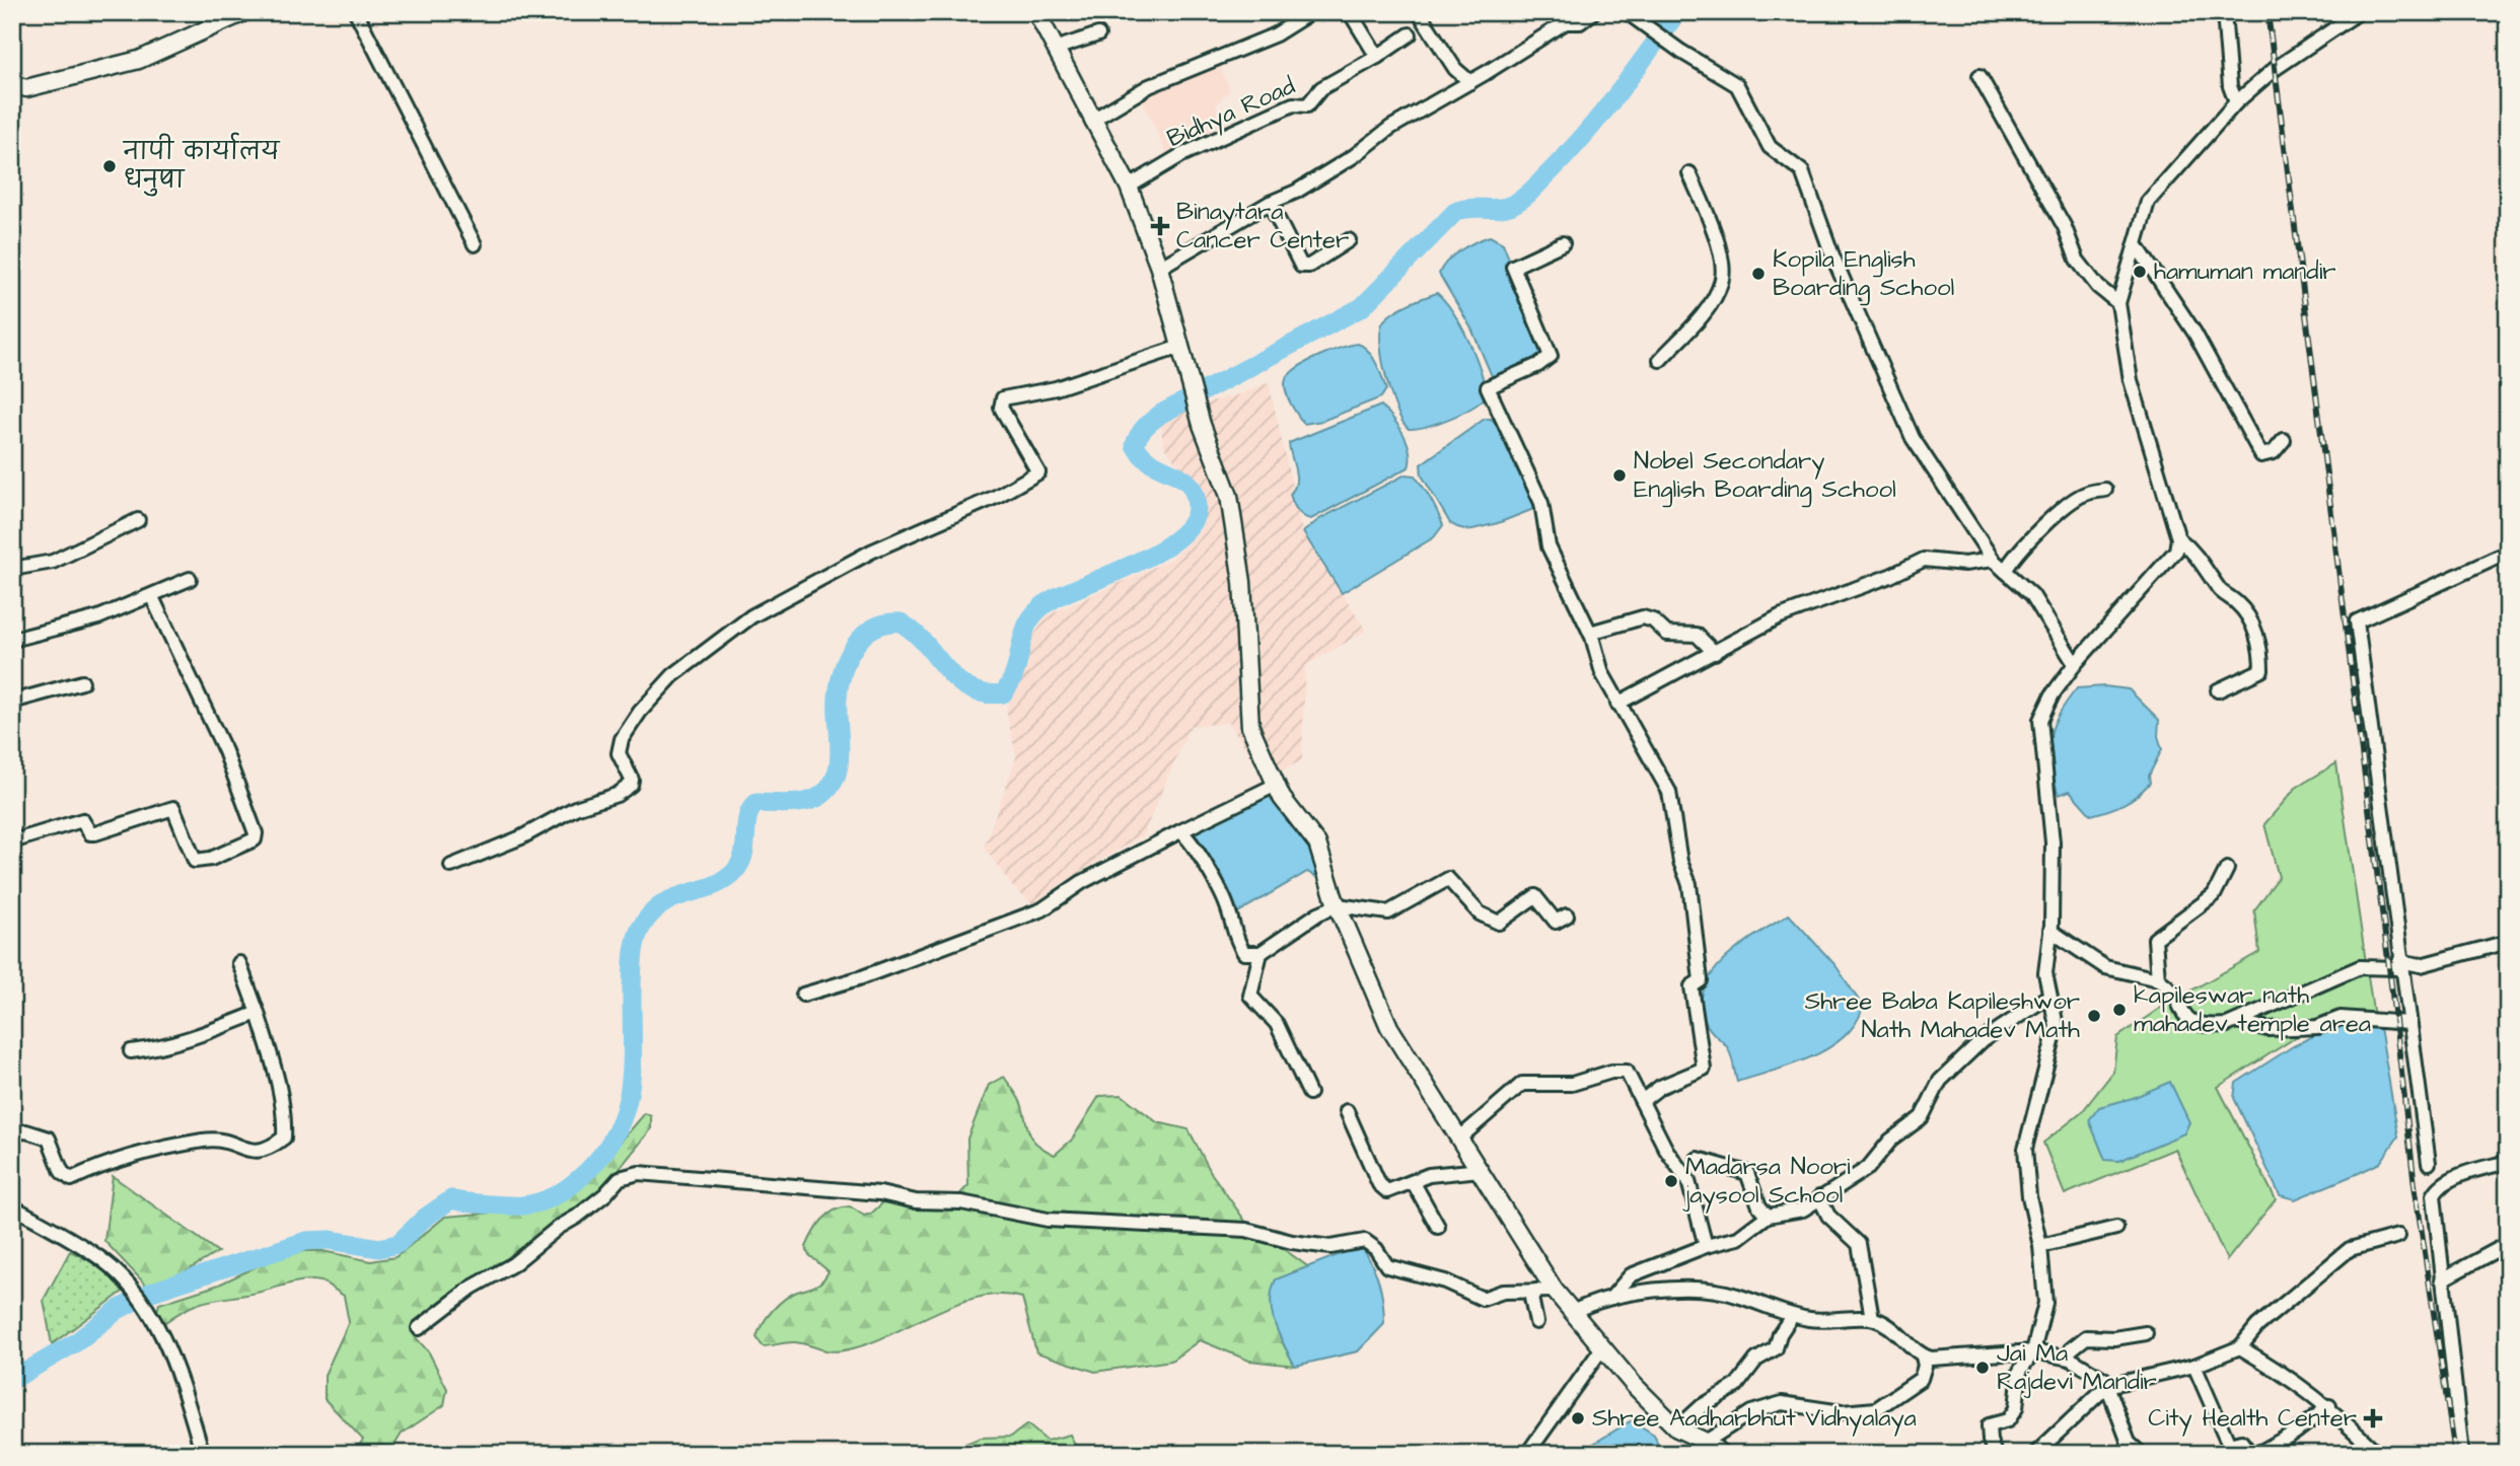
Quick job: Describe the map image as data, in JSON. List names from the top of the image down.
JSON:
{
  "streets": {
    "street": ["Bidhya Road"]
  },
  "places": {
    "other": [
      "नापी कार्यालय धनुषा",
      "hamuman mandir",
      "Kopila English Boarding School",
      "Nobel Secondary English Boarding School",
      "kapileswar nath mahadev temple area",
      "Shree Baba Kapileshwor Nath Mahadev Math",
      "Madarsa Noori jaysool School",
      "Jai Ma Rajdevi Mandir",
      "Shree Aadharbhut Vidhyalaya"
    ],
    "health": ["Binaytara Cancer Center", "City Health Center"]
  }
}
